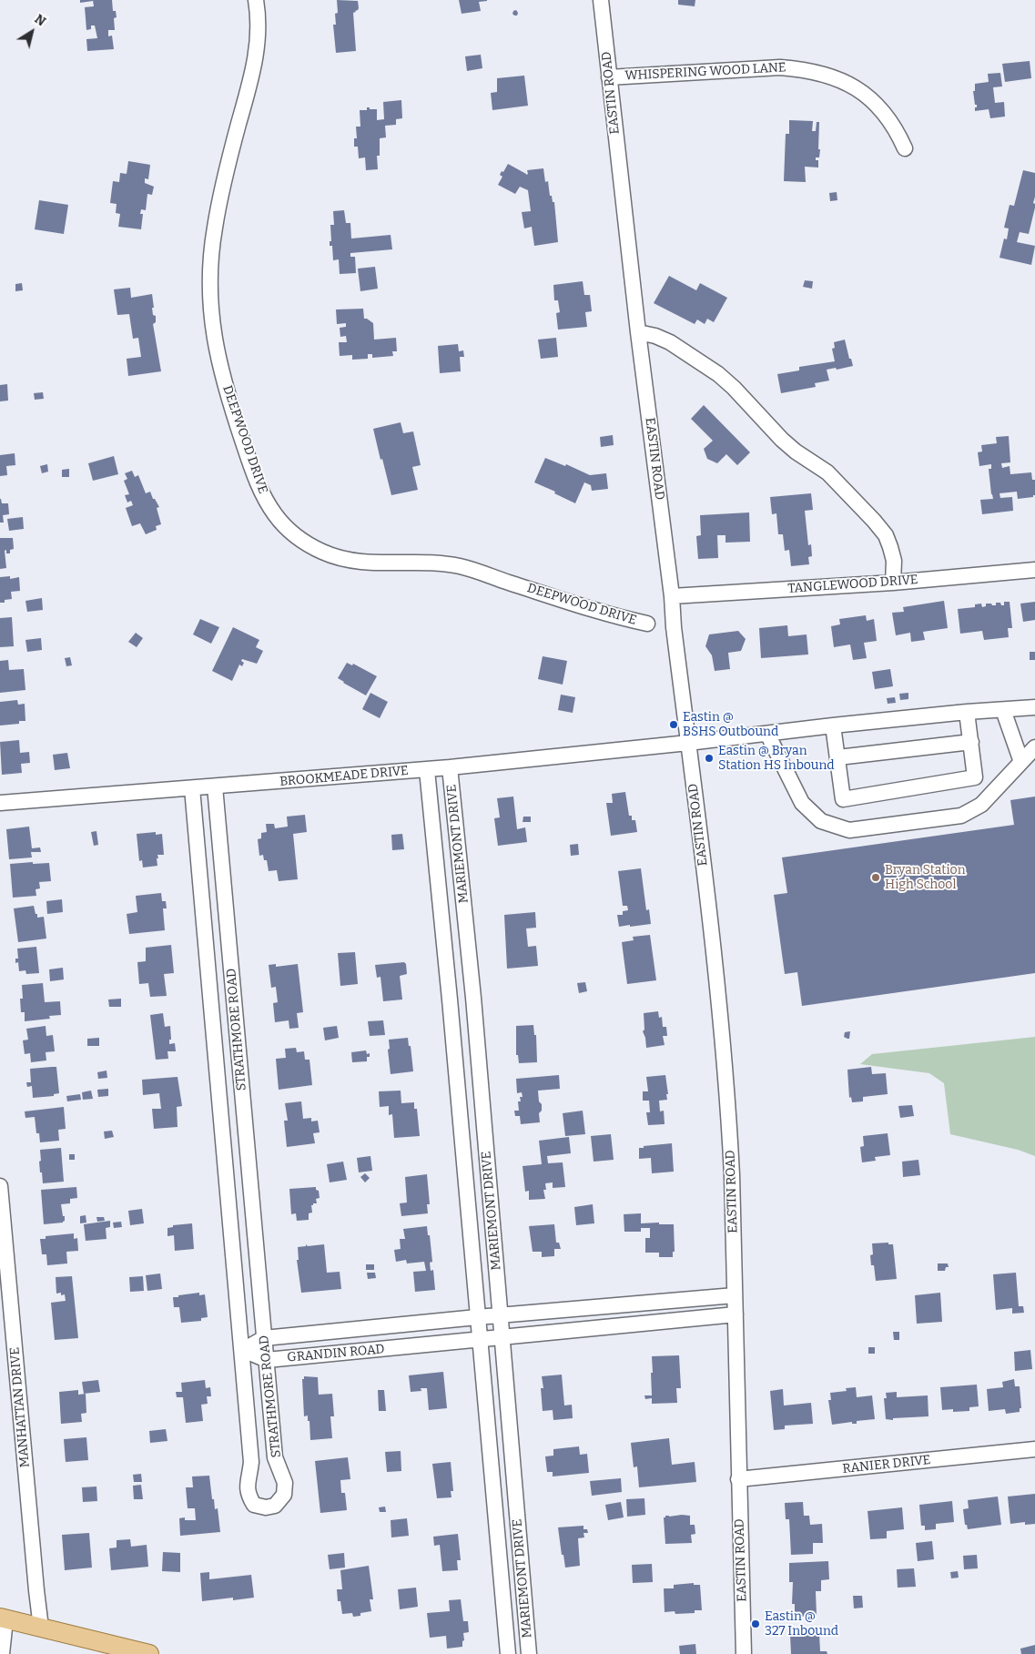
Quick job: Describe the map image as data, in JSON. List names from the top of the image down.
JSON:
{
  "streets": {
    "street": [
      "WHISPERING WOOD LANE",
      "EASTIN ROAD",
      "DEEPWOOD DRIVE",
      "TANGLEWOOD DRIVE",
      "BROOKMEADE DRIVE",
      "MARIEMONT DRIVE",
      "STRATHMORE ROAD",
      "GRANDIN ROAD",
      "MANHATTAN DRIVE",
      "RANIER DRIVE"
    ]
  },
  "crossings": [
    ["WHISPERING WOOD LANE", "EASTIN ROAD"],
    ["EASTIN ROAD", "TANGLEWOOD DRIVE"],
    ["EASTIN ROAD", "BROOKMEADE DRIVE"],
    ["EASTIN ROAD", "GRANDIN ROAD"],
    ["EASTIN ROAD", "RANIER DRIVE"],
    ["BROOKMEADE DRIVE", "MARIEMONT DRIVE"],
    ["BROOKMEADE DRIVE", "STRATHMORE ROAD"],
    ["MARIEMONT DRIVE", "GRANDIN ROAD"],
    ["STRATHMORE ROAD", "GRANDIN ROAD"]
  ],
  "places": [
    "Eastin @ BSHS Outbound",
    "Eastin @ Bryan Station HS Inbound",
    "Bryan Station High School",
    "Eastin @ 327 Inbound"
  ],
  "north": "top right"
}
